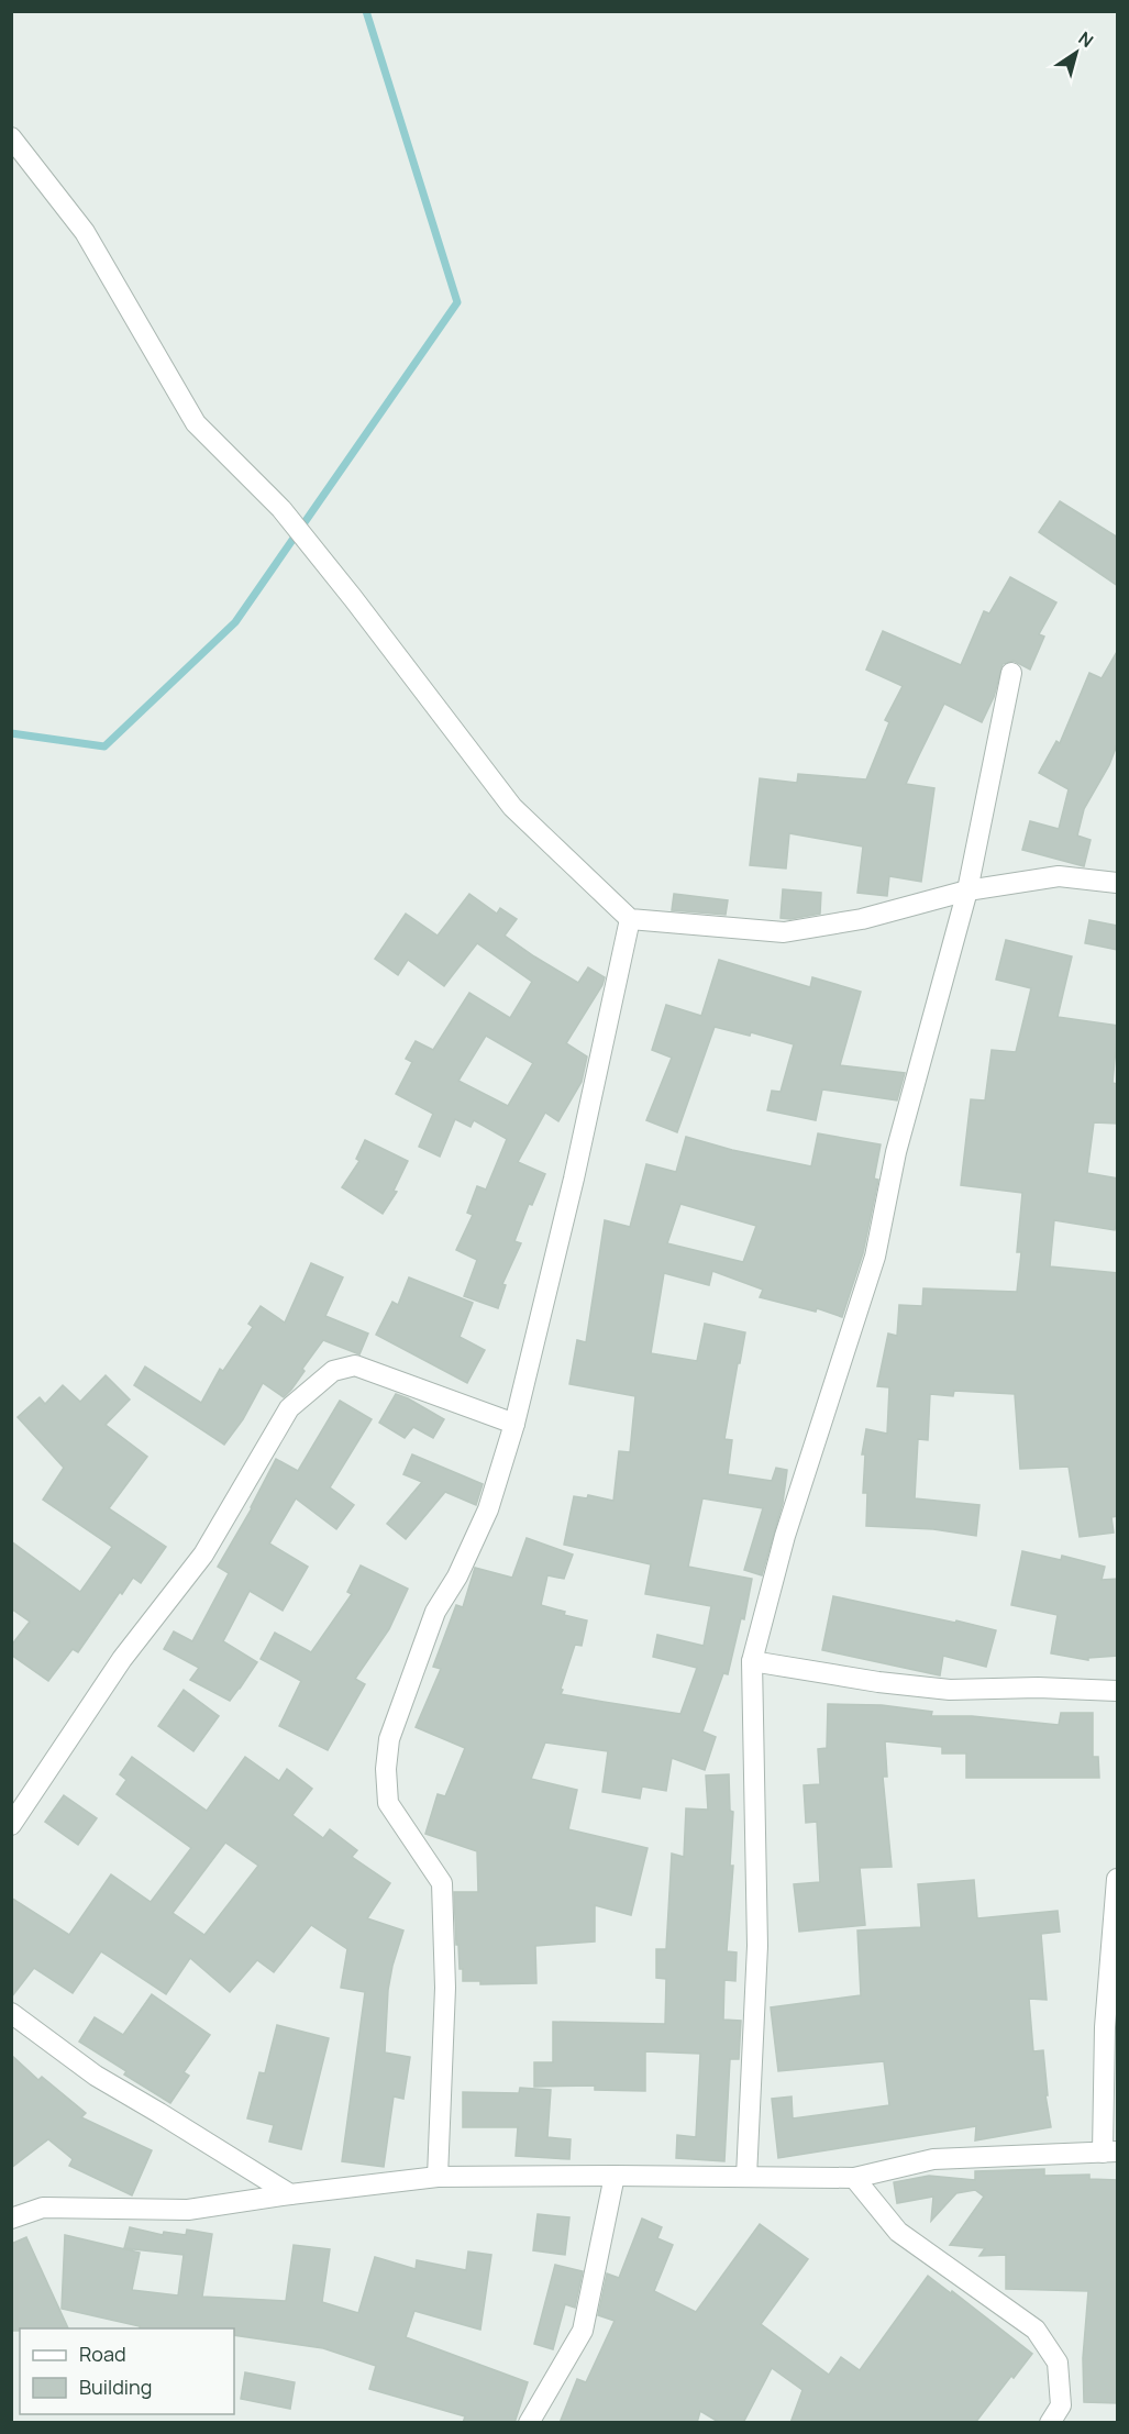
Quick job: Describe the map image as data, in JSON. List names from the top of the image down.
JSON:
{
  "legend": ["Road", "Building"],
  "north": "top right"
}
